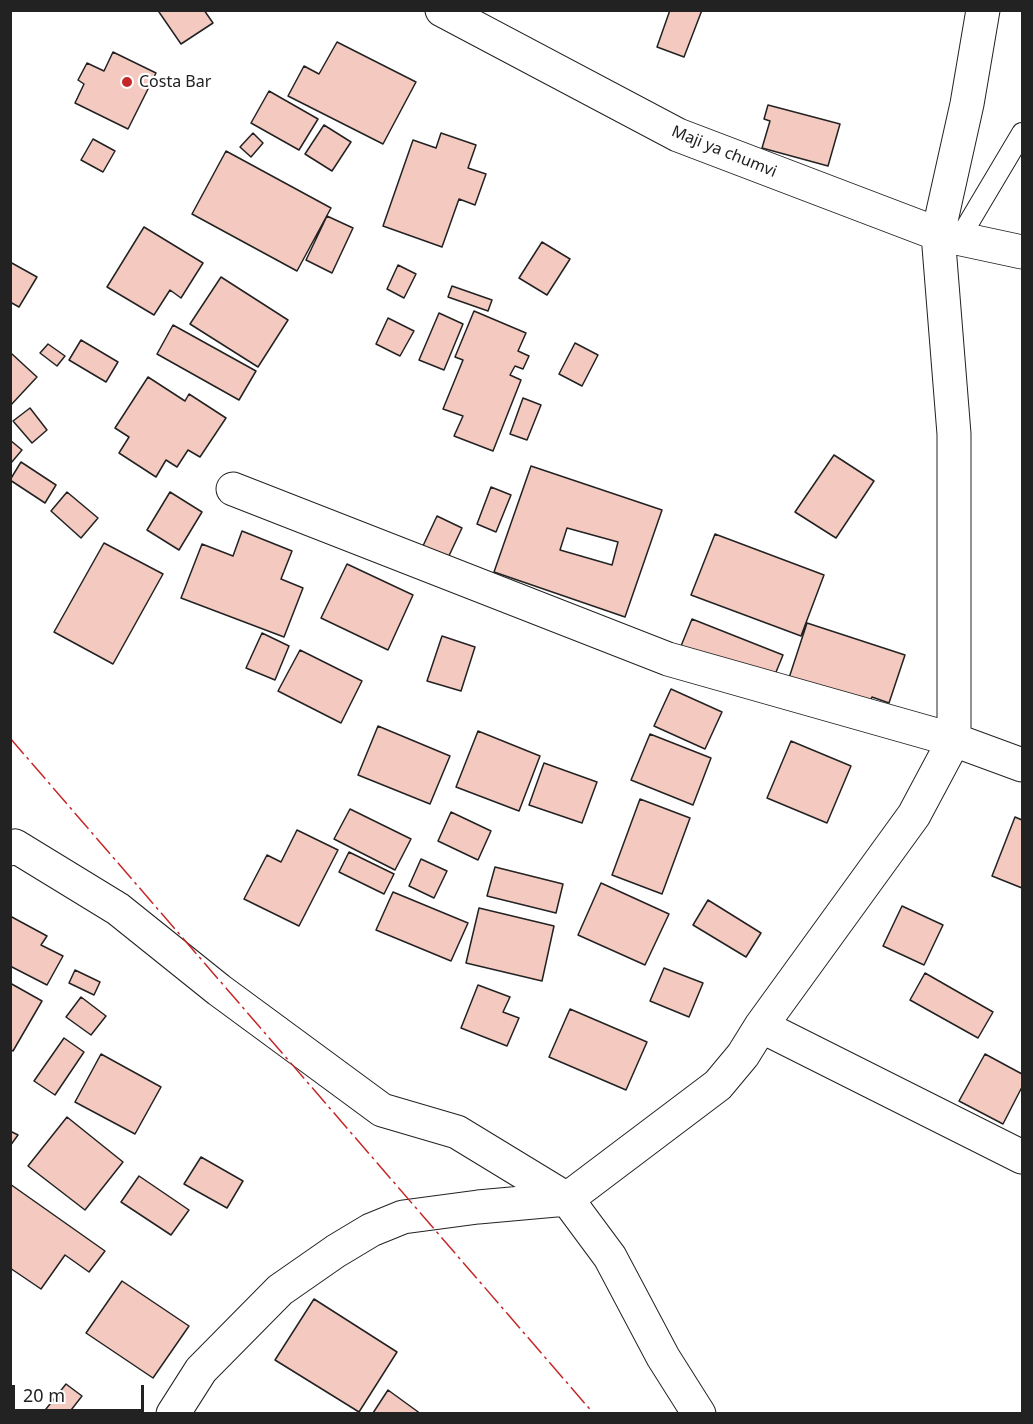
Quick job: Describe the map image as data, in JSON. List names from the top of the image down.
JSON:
{
  "streets": {
    "street": ["Maji ya chumvi"]
  },
  "places": ["Costa Bar"],
  "scale_bar": "20 m"
}
